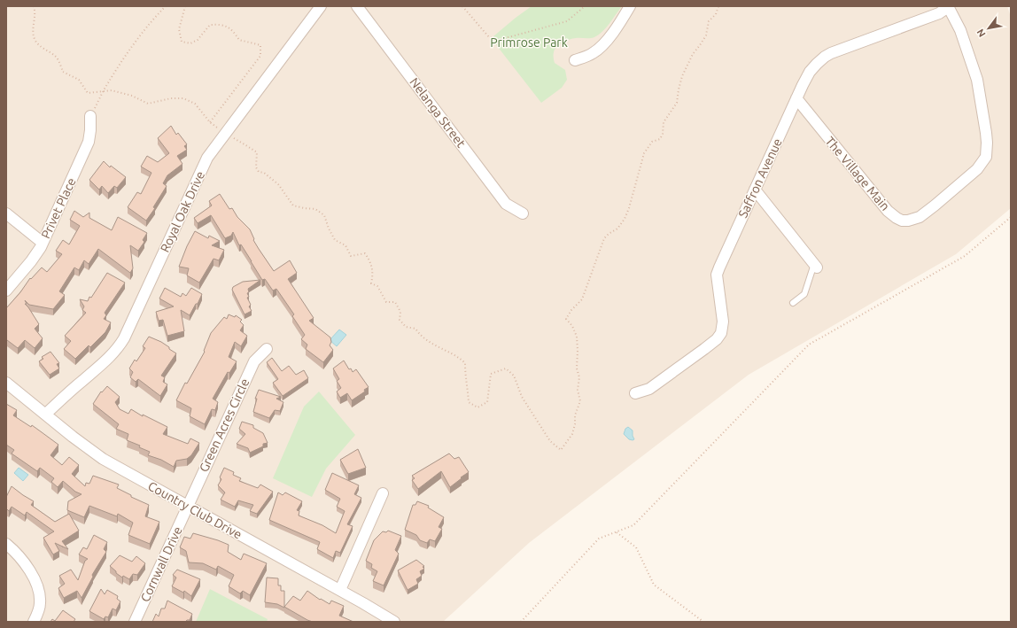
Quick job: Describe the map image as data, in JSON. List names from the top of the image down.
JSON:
{
  "streets": {
    "street": [
      "Nelanga Street",
      "The Village Main",
      "Saffron Avenue",
      "Privet Place",
      "Royal Oak Drive",
      "Green Acres Circle",
      "Country Club Drive",
      "Cornwall Drive"
    ]
  },
  "crossings": [
    ["The Village Main", "Saffron Avenue"],
    ["Royal Oak Drive", "Country Club Drive"],
    ["Green Acres Circle", "Country Club Drive"],
    ["Green Acres Circle", "Cornwall Drive"],
    ["Country Club Drive", "Cornwall Drive"]
  ],
  "parks": ["Primrose Park"],
  "north": "bottom left"
}
